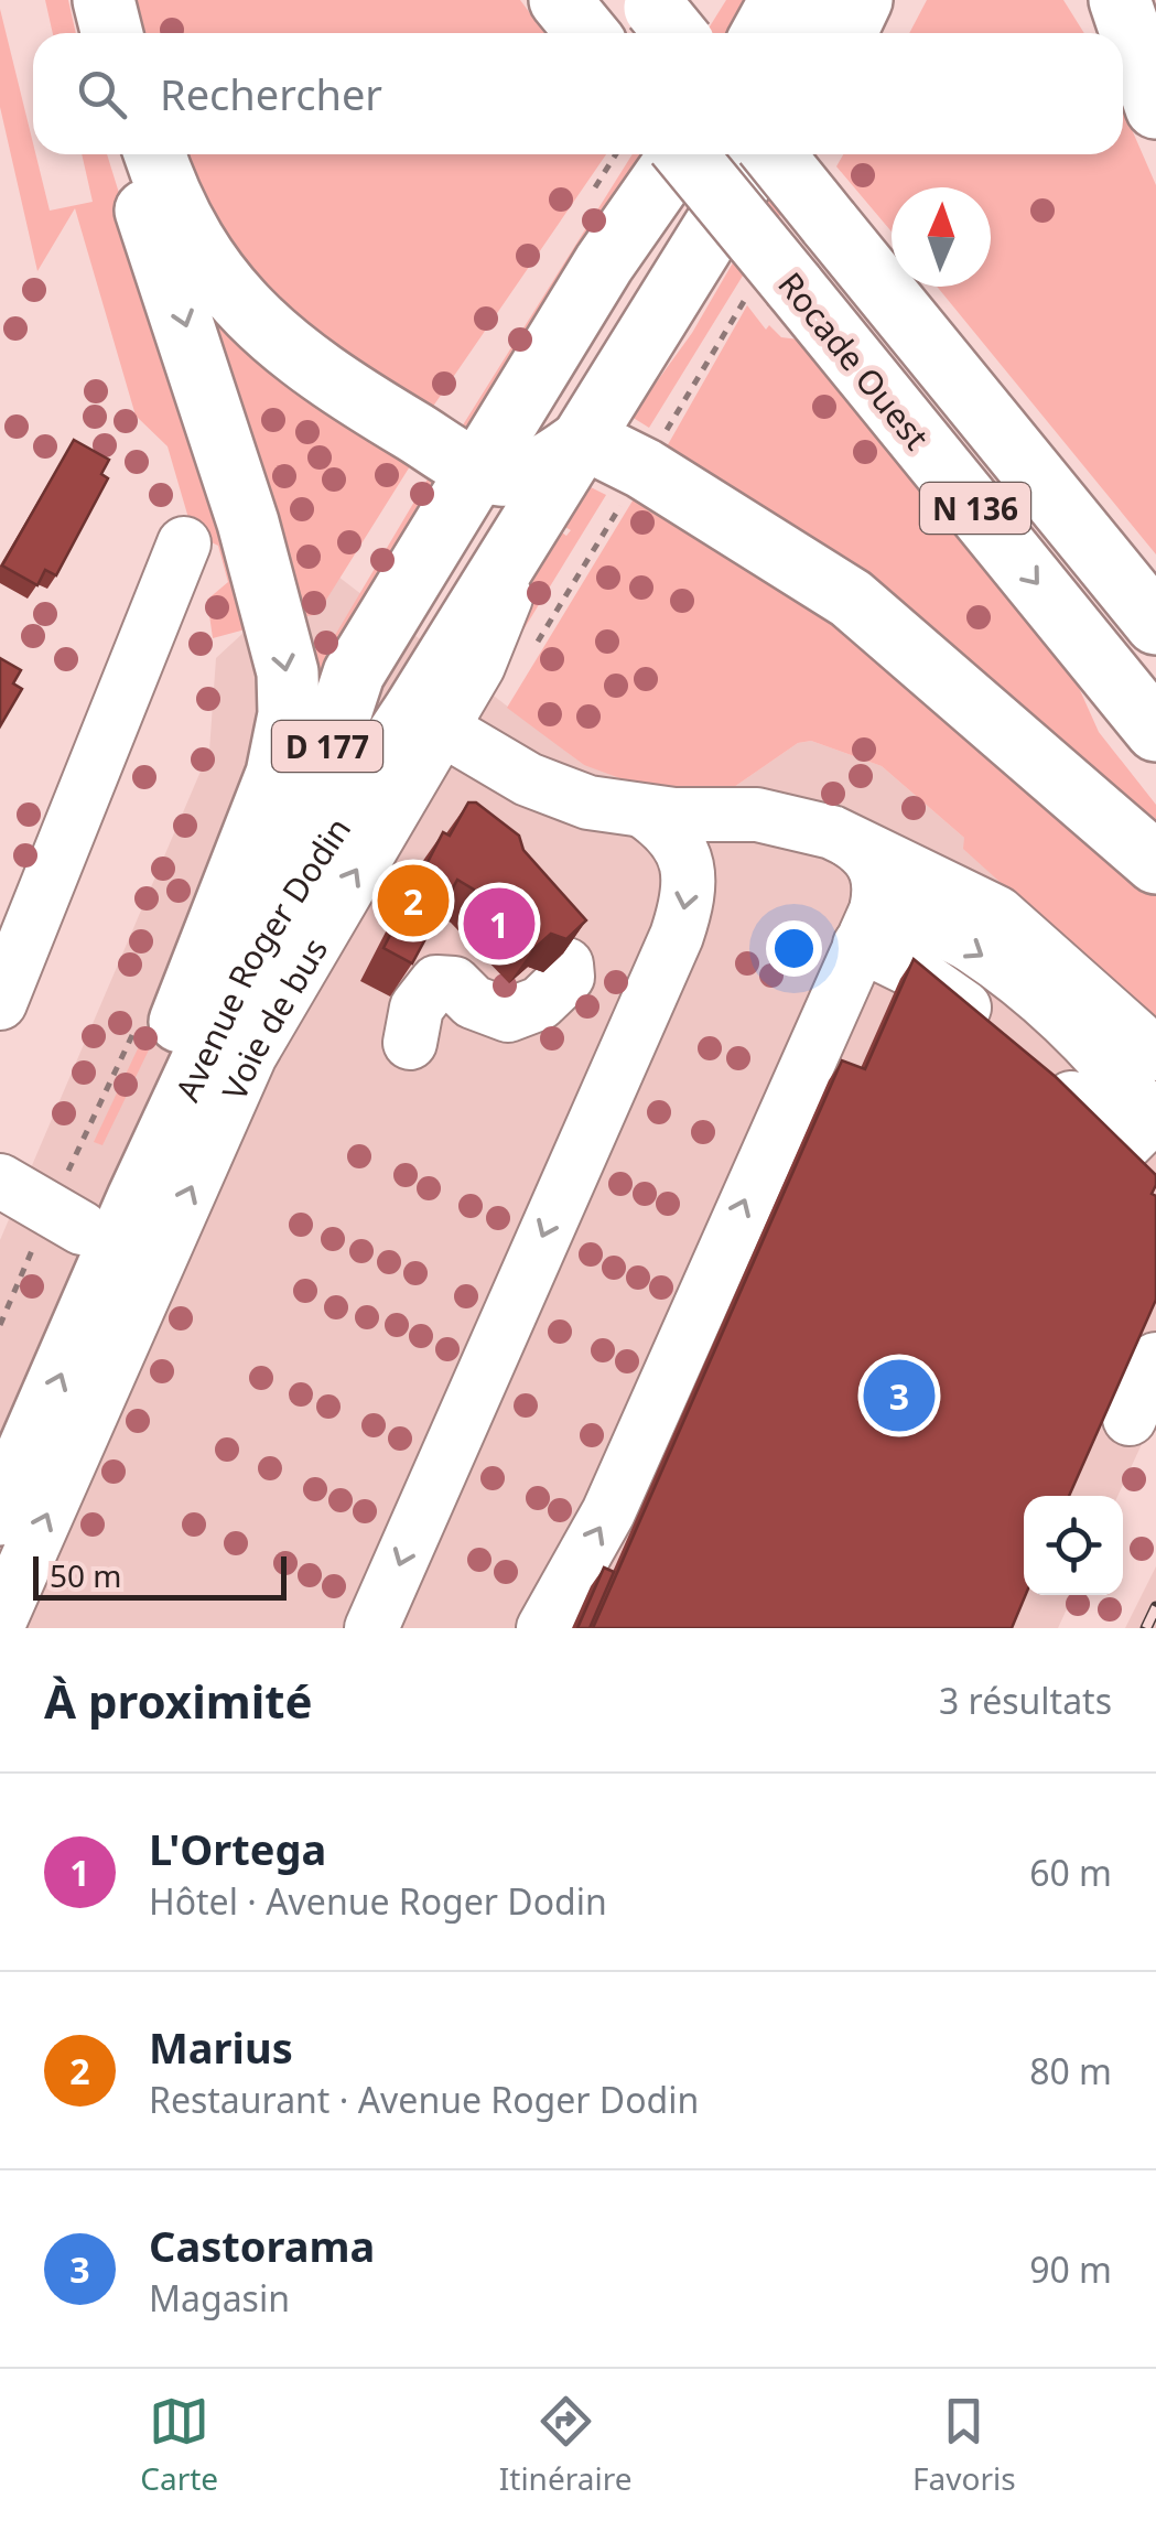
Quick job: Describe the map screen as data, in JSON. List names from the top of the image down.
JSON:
{
  "streets": {
    "main road": [
      "Rocade Ouest",
      "N 136",
      "D 177",
      "Avenue Roger Dodin"
    ],
    "lane": ["Voie de bus"]
  },
  "crossings": [
    ["D 177", "Avenue Roger Dodin"],
    ["Avenue Roger Dodin", "Voie de bus"]
  ],
  "scale_bar": "50 m",
  "north": "top",
  "page": {
    "search": "Rechercher",
    "pins": ["2", "1", "3"],
    "scale": "50 m",
    "heading": ["À proximité", "3 résultats"],
    "list": [
      {
        "mark": "1",
        "name": "L'Ortega",
        "note": "Hôtel · Avenue Roger Dodin",
        "value": "60 m"
      },
      {
        "mark": "2",
        "name": "Marius",
        "note": "Restaurant · Avenue Roger Dodin",
        "value": "80 m"
      },
      {
        "mark": "3",
        "name": "Castorama",
        "note": "Magasin",
        "value": "90 m"
      }
    ],
    "nav": ["Carte", "Itinéraire", "Favoris"]
  }
}
